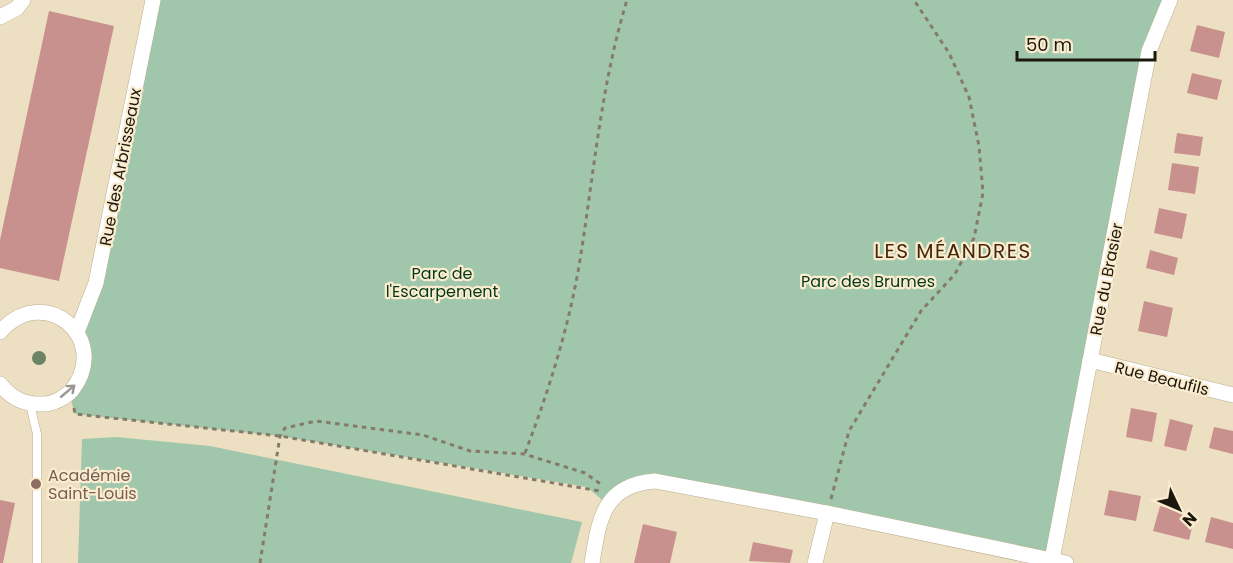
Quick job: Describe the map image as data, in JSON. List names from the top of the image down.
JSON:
{
  "streets": {
    "street": ["Rue des Arbrisseaux", "Rue du Brasier", "Rue Beaufils"]
  },
  "crossings": [
    ["Rue du Brasier", "Rue Beaufils"]
  ],
  "districts": ["LES MÉANDRES"],
  "parks": ["Parc de l'Escarpement", "Parc des Brumes"],
  "places": ["Académie Saint-Louis"],
  "scale_bar": "50 m",
  "north": "bottom right"
}
